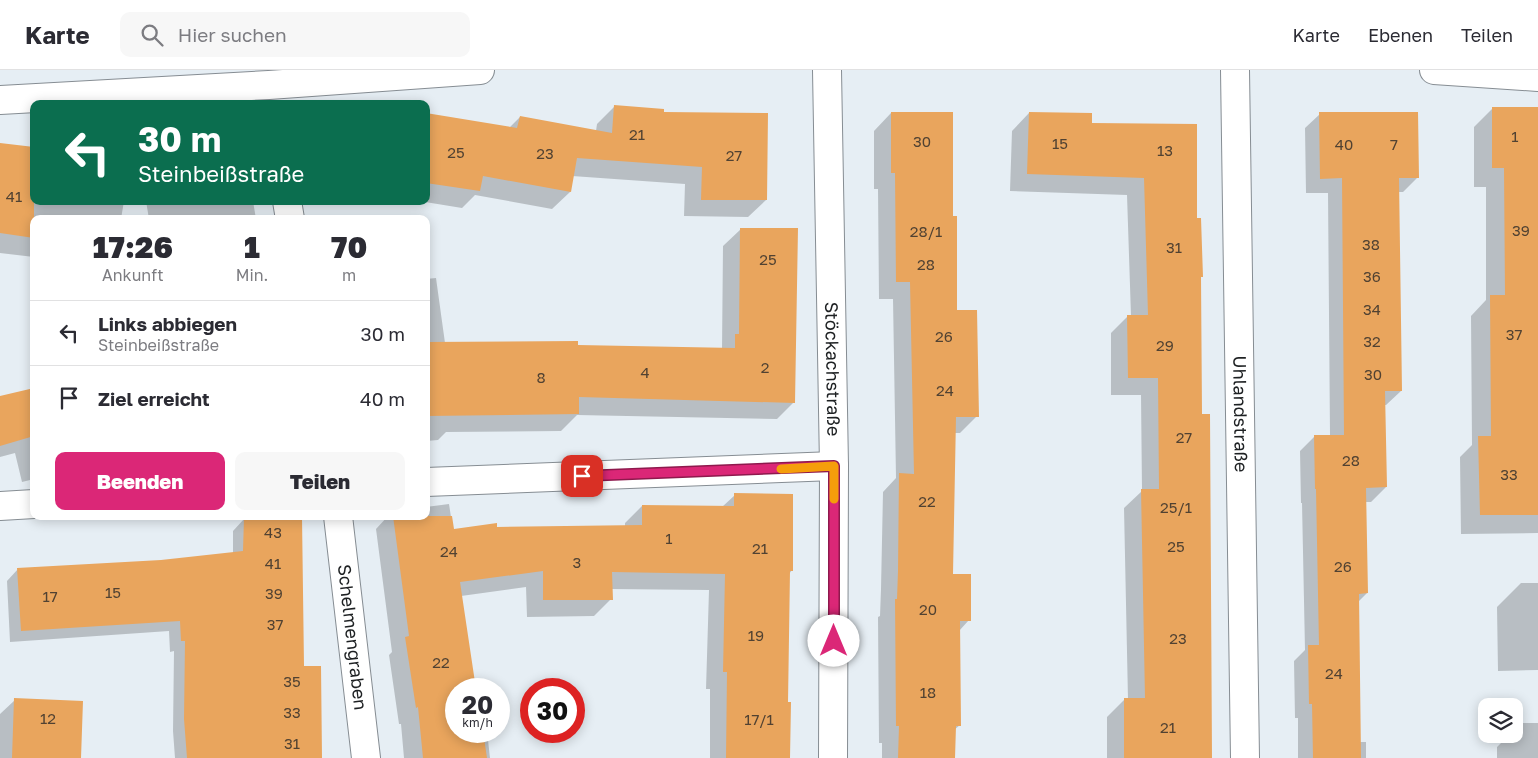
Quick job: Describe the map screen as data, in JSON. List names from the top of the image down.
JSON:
{
  "streets": {
    "street": ["Stöckachstraße", "Uhlandstraße", "Schelmengraben"]
  },
  "house_numbers": [
    "21",
    "1",
    "30",
    "15",
    "40",
    "7",
    "13",
    "25",
    "23",
    "27",
    "41",
    "39",
    "28/1",
    "38",
    "31",
    "25",
    "28",
    "36",
    "34",
    "37",
    "26",
    "32",
    "29",
    "2",
    "4",
    "30",
    "8",
    "24",
    "27",
    "28",
    "33",
    "22",
    "25/1",
    "43",
    "1",
    "25",
    "21",
    "24",
    "3",
    "41",
    "26",
    "15",
    "39",
    "17",
    "20",
    "37",
    "19",
    "23",
    "22",
    "24",
    "35",
    "18",
    "33",
    "12",
    "17/1",
    "21",
    "31"
  ],
  "page": {
    "header": "Karte",
    "search": "Hier suchen",
    "nav": ["Karte", "Ebenen", "Teilen"],
    "turn": ["30 m", "Steinbeißstraße"],
    "eta": [
      "17:26",
      "Ankunft",
      "1",
      "Min.",
      "70",
      "m"
    ],
    "list": [
      {
        "name": "Links abbiegen",
        "note": "Steinbeißstraße",
        "value": "30 m"
      },
      {
        "name": "Ziel erreicht",
        "value": "40 m"
      }
    ],
    "buttons": ["Beenden", "Teilen"],
    "speed": "20 km/h",
    "limit": "30"
  }
}
